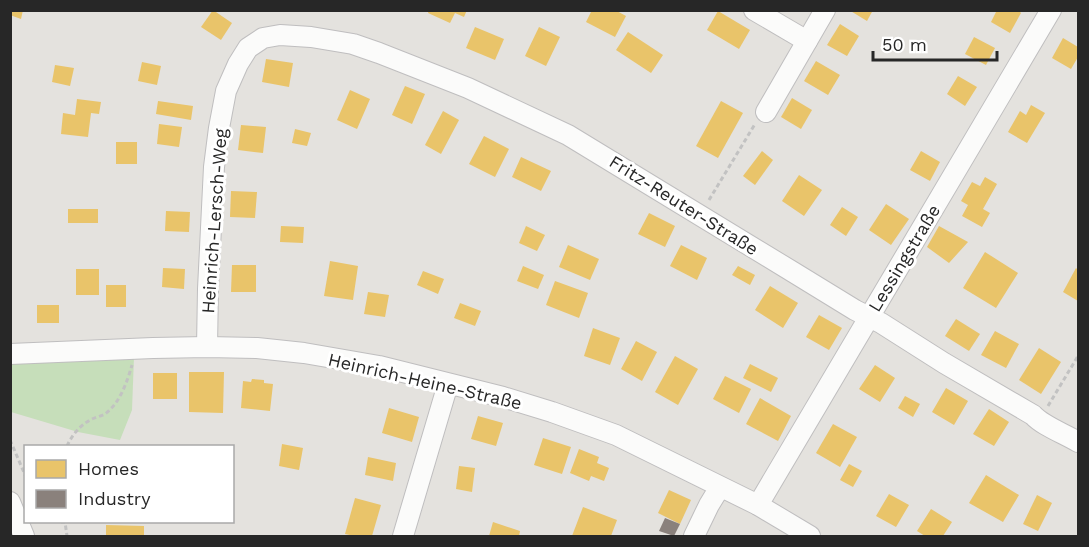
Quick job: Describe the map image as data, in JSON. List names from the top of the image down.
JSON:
{
  "streets": {
    "street": [
      "Fritz-Reuter-Straße",
      "Heinrich-Lersch-Weg",
      "Lessingstraße",
      "Heinrich-Heine-Straße"
    ]
  },
  "crossings": [
    ["Fritz-Reuter-Straße", "Heinrich-Lersch-Weg"],
    ["Fritz-Reuter-Straße", "Lessingstraße"],
    ["Heinrich-Lersch-Weg", "Heinrich-Heine-Straße"],
    ["Lessingstraße", "Heinrich-Heine-Straße"]
  ],
  "legend": ["Homes", "Industry"],
  "scale_bar": "50 m"
}
